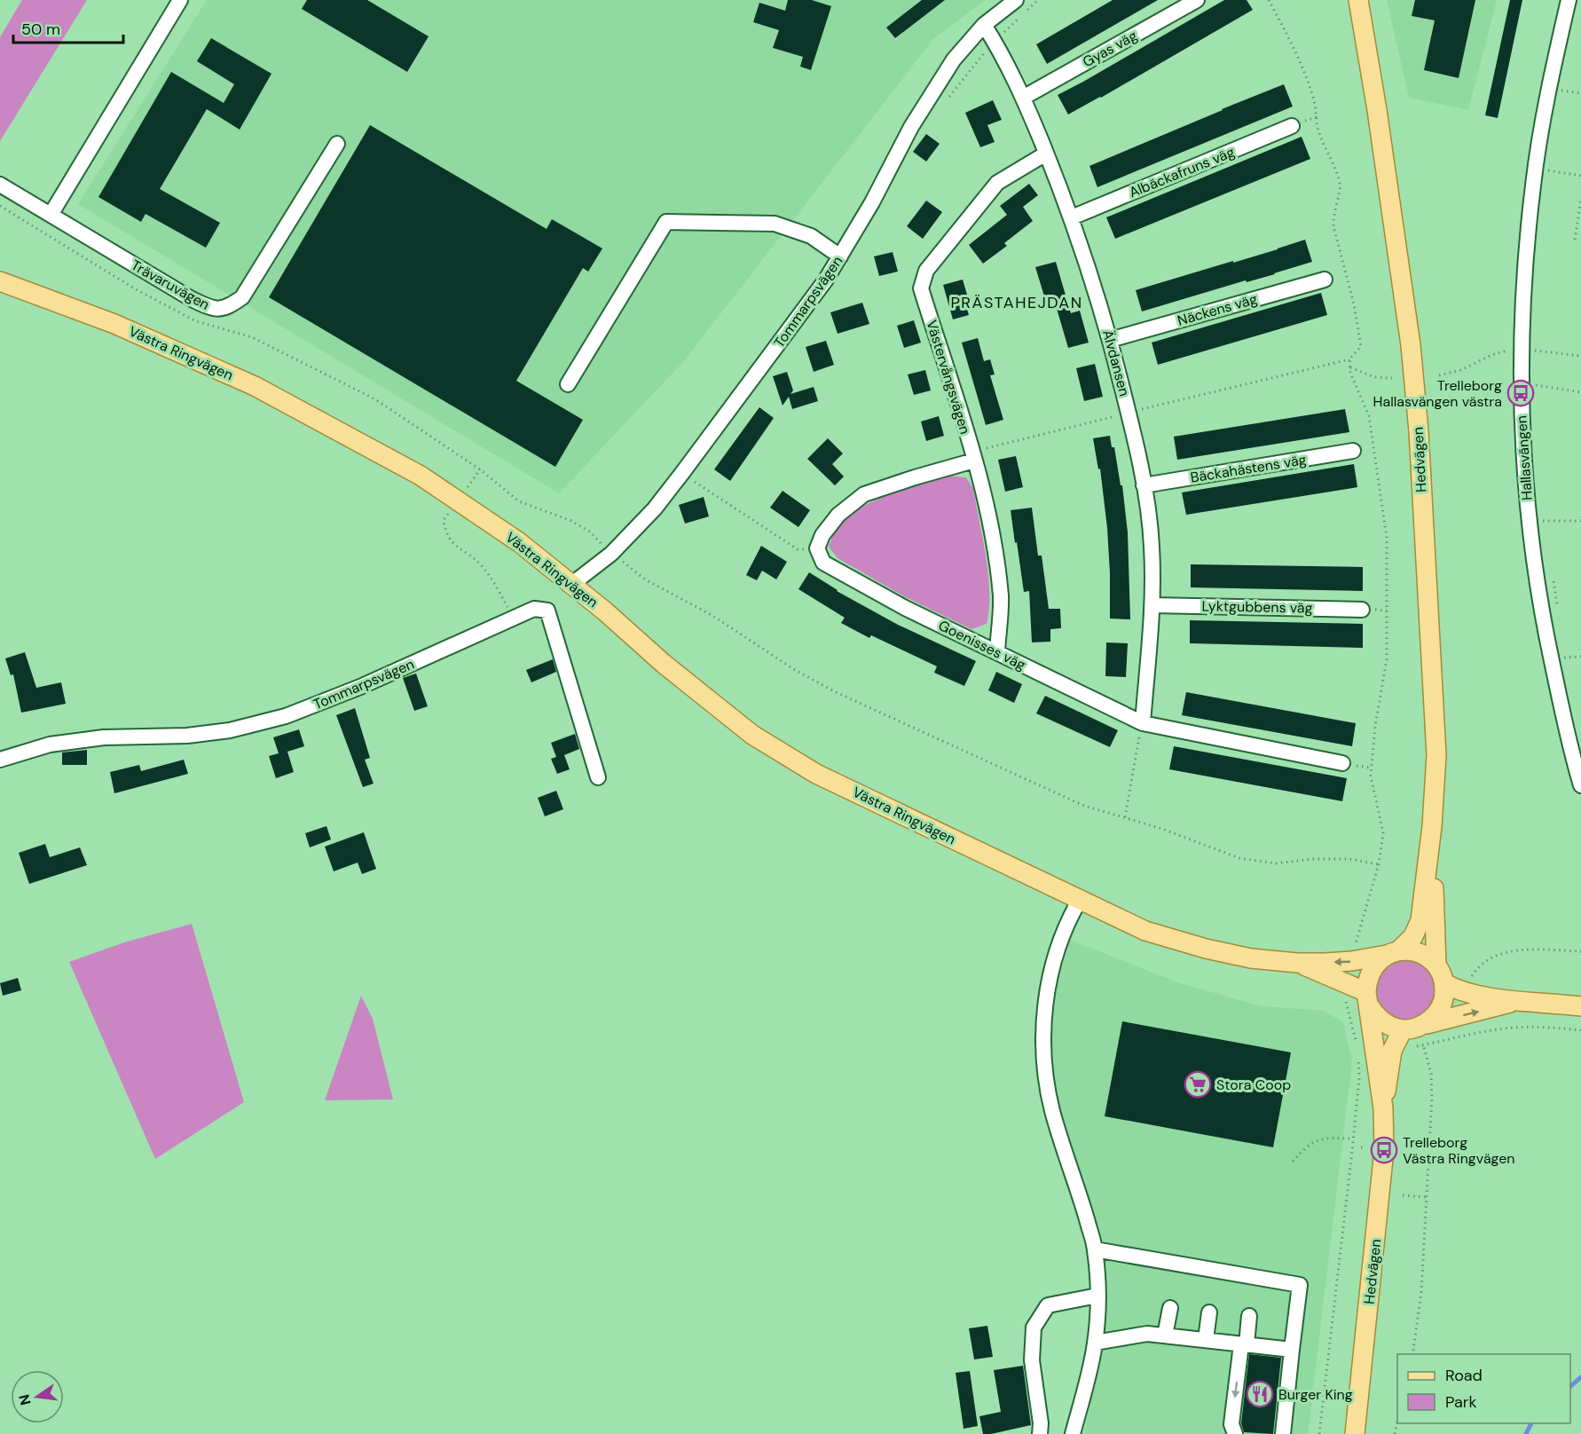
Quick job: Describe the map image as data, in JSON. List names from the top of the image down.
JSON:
{
  "streets": {
    "main road": ["Västra Ringvägen", "Hedvägen"],
    "street": [
      "Gyas väg",
      "Albäckafruns väg",
      "Trävaruvägen",
      "Tommarpsvägen",
      "Näckens väg",
      "Älvdansen",
      "Västervångsvägen",
      "Hallasvängen",
      "Bäckahästens väg",
      "Lyktgubbens väg",
      "Goenisses väg"
    ]
  },
  "crossings": [
    ["Gyas väg", "Älvdansen"],
    ["Albäckafruns väg", "Älvdansen"],
    ["Tommarpsvägen", "Västra Ringvägen"],
    ["Tommarpsvägen", "Älvdansen"],
    ["Näckens väg", "Älvdansen"],
    ["Västra Ringvägen", "Hedvägen"],
    ["Älvdansen", "Västervångsvägen"],
    ["Älvdansen", "Bäckahästens väg"],
    ["Älvdansen", "Lyktgubbens väg"],
    ["Älvdansen", "Goenisses väg"],
    ["Västervångsvägen", "Goenisses väg"]
  ],
  "districts": ["PRÄSTAHEJDAN"],
  "places": {
    "bus stop": ["Trelleborg Hallasvängen västra", "Trelleborg Västra Ringvägen"],
    "supermarket": ["Stora Coop"],
    "restaurant": ["Burger King"]
  },
  "legend": ["Road", "Park"],
  "scale_bar": "50 m",
  "north": "left"
}
